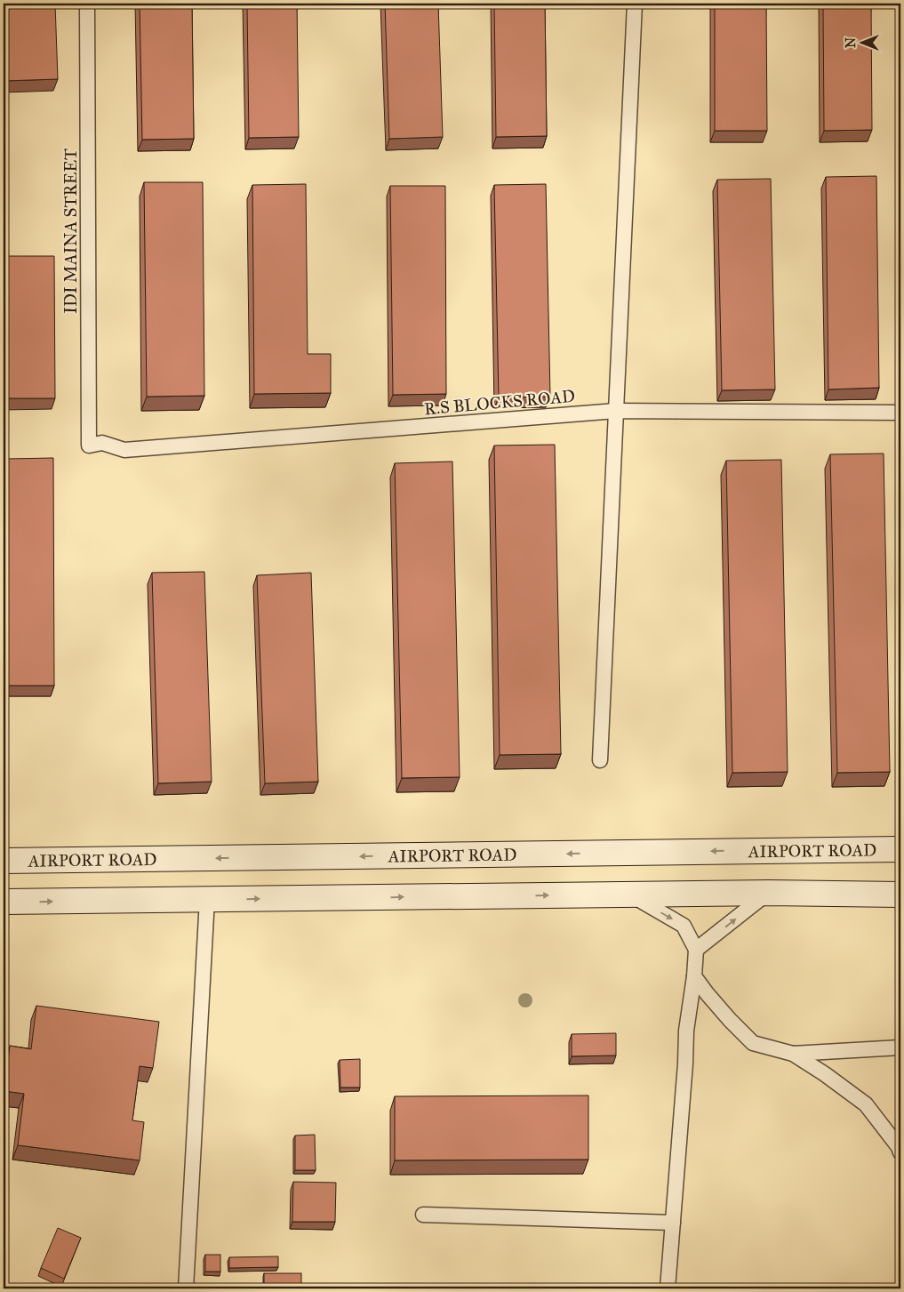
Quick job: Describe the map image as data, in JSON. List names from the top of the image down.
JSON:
{
  "streets": {
    "main road": ["AIRPORT ROAD"],
    "lane": ["IDI MAINA STREET", "R.S BLOCKS ROAD"]
  },
  "crossings": [
    ["IDI MAINA STREET", "R.S BLOCKS ROAD"]
  ],
  "north": "left"
}
